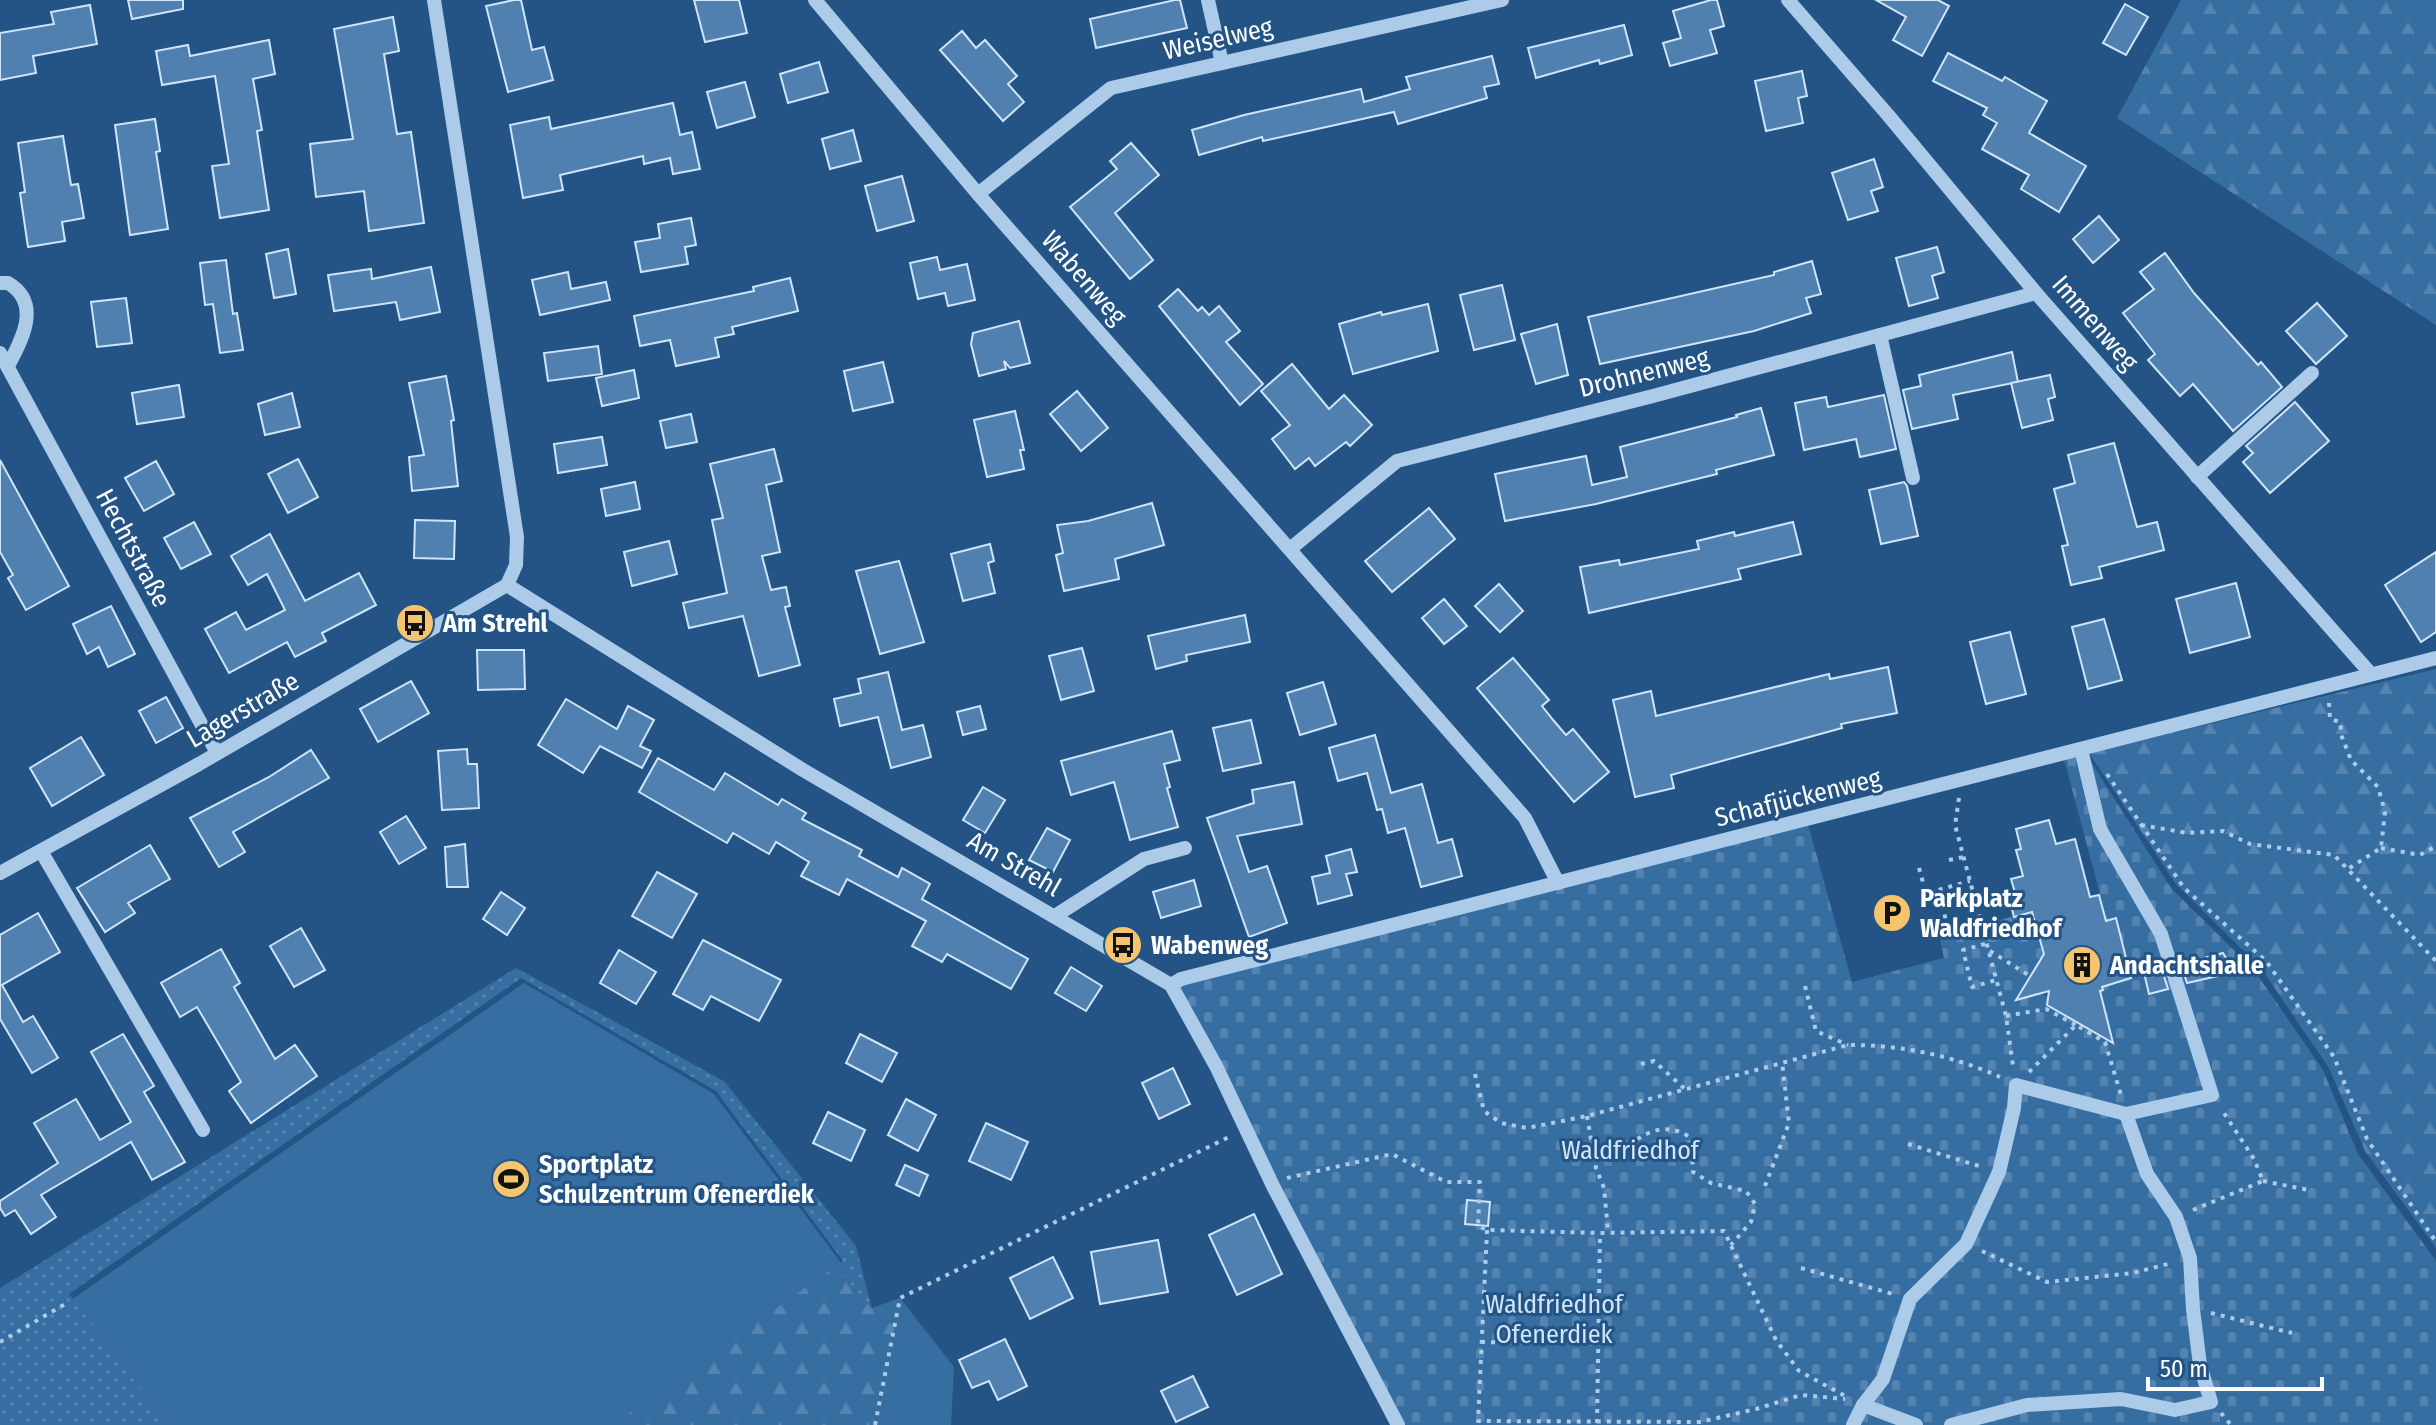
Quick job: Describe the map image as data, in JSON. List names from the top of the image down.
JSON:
{
  "streets": {
    "street": [
      "Weiselweg",
      "Wabenweg",
      "Immenweg",
      "Drohnenweg",
      "Hechtstraße",
      "Lagerstraße",
      "Schafjückenweg",
      "Am Strehl"
    ]
  },
  "crossings": [
    ["Weiselweg", "Wabenweg"],
    ["Wabenweg", "Drohnenweg"],
    ["Wabenweg", "Schafjückenweg"],
    ["Immenweg", "Drohnenweg"],
    ["Immenweg", "Schafjückenweg"],
    ["Hechtstraße", "Lagerstraße"],
    ["Lagerstraße", "Am Strehl"],
    ["Schafjückenweg", "Am Strehl"]
  ],
  "parks": ["Waldfriedhof", "Waldfriedhof Ofenerdiek"],
  "places": {
    "bus stop": ["Am Strehl", "Wabenweg"],
    "parking": ["Parkplatz Waldfriedhof"],
    "building": ["Andachtshalle"],
    "sports": ["Sportplatz Schulzentrum Ofenerdiek"]
  },
  "scale_bar": "50 m"
}
